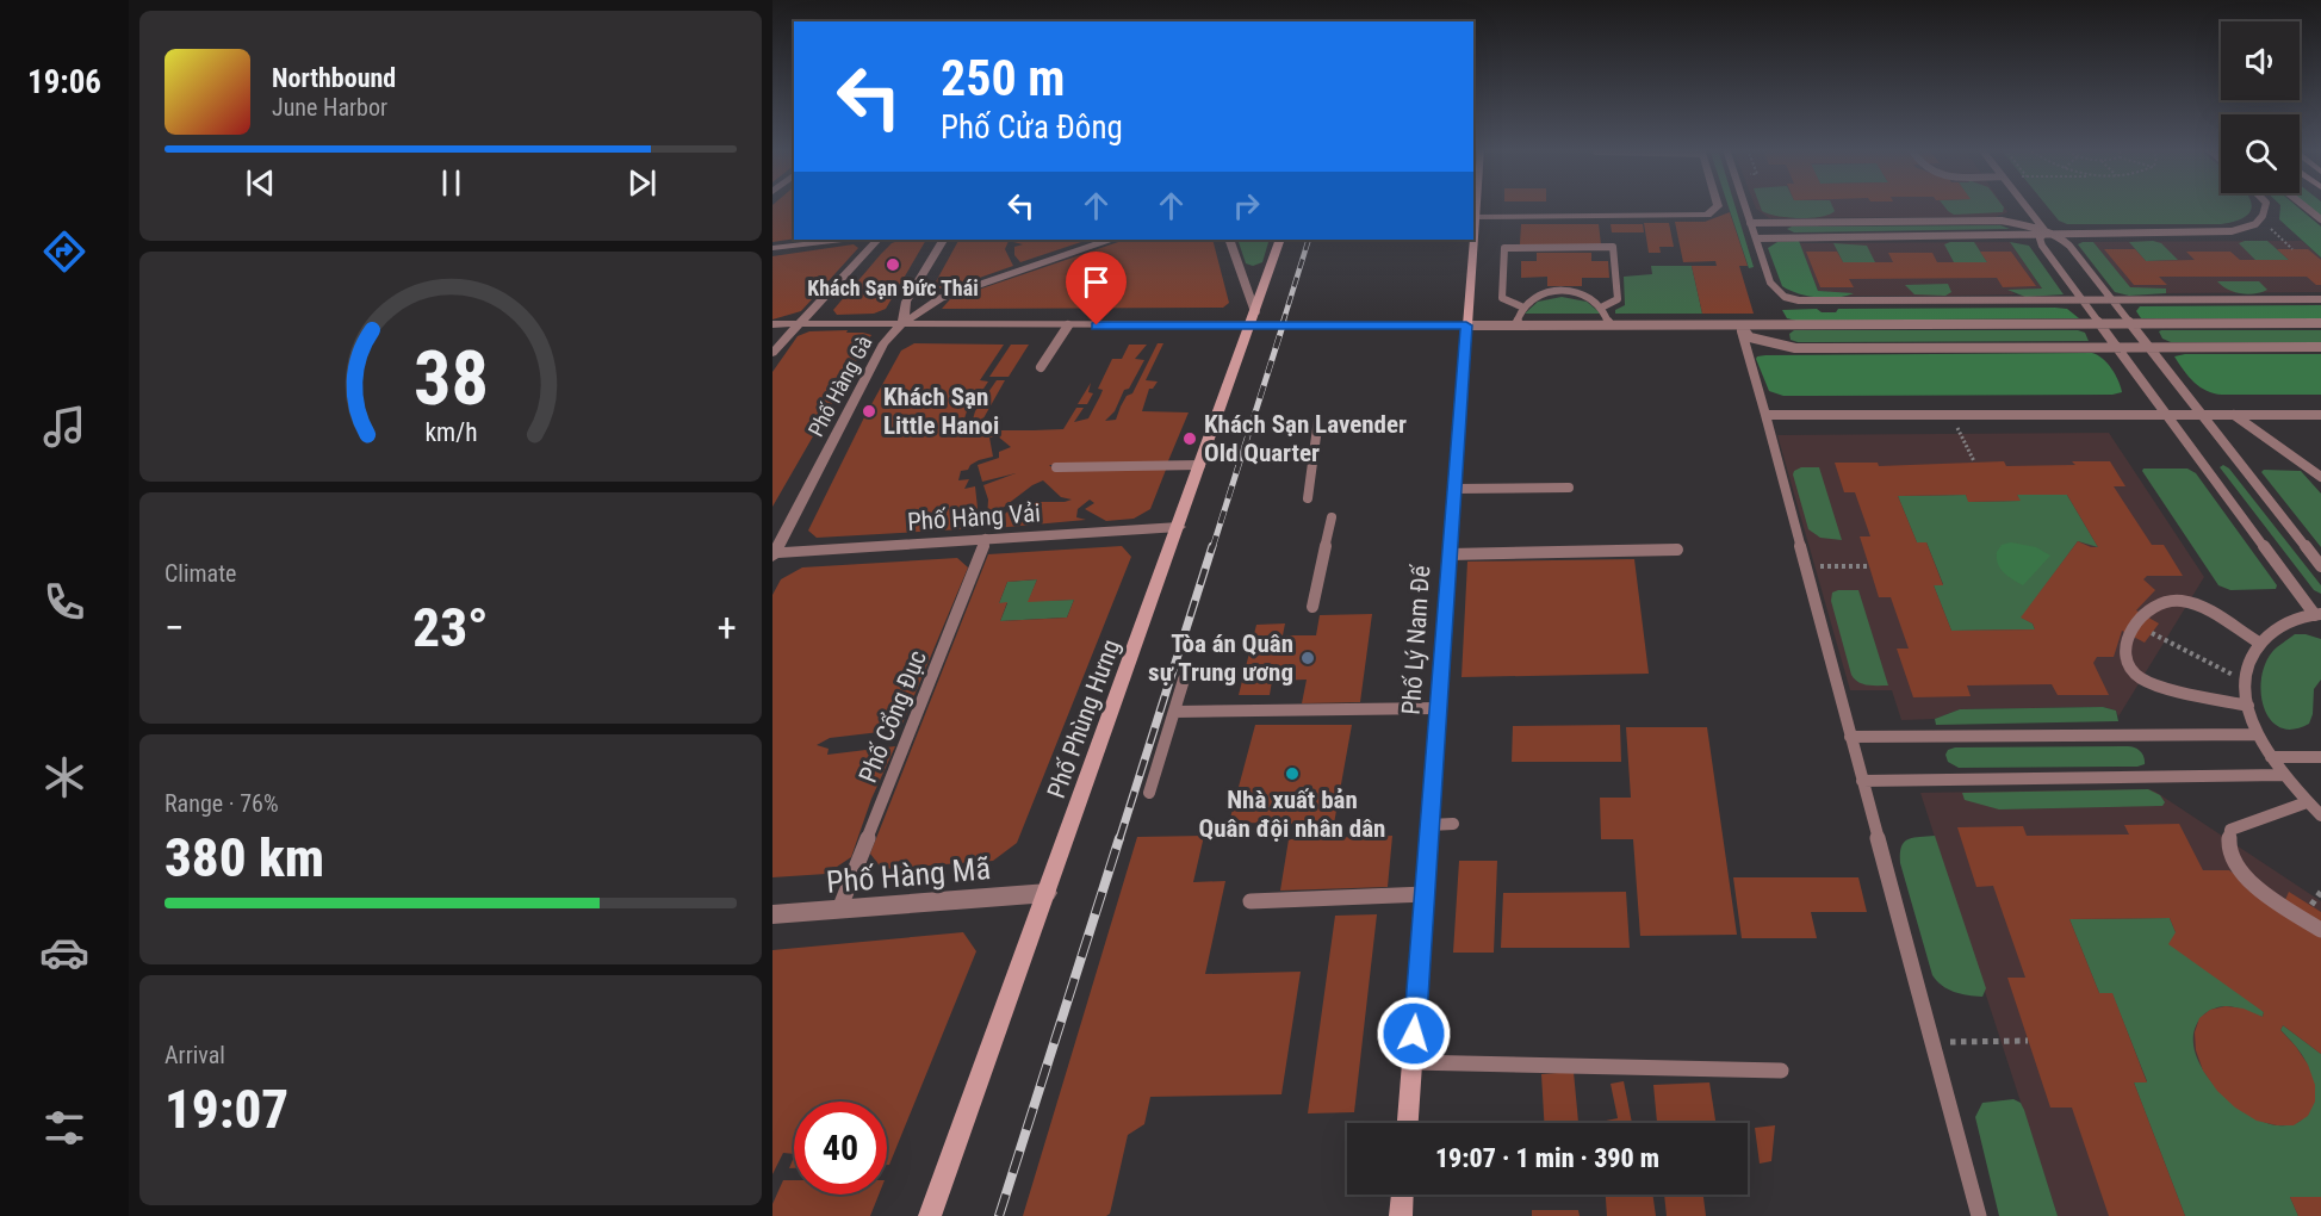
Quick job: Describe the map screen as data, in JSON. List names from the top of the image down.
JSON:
{
  "streets": {
    "street": [
      "Phố Hàng Gà",
      "Phố Hàng Vải",
      "Phố Lý Nam Đế",
      "Phố Phùng Hưng",
      "Phố Hàng Mã"
    ],
    "lane": ["Phố Cổng Đục"]
  },
  "crossings": [
    ["Phố Hàng Gà", "Phố Hàng Vải"],
    ["Phố Hàng Vải", "Phố Cổng Đục"],
    ["Phố Hàng Vải", "Phố Phùng Hưng"],
    ["Phố Cổng Đục", "Phố Hàng Mã"],
    ["Phố Phùng Hưng", "Phố Hàng Mã"]
  ],
  "places": [
    "Khách Sạn Đức Thái",
    "Khách Sạn Little Hanoi",
    "Khách Sạn Lavender Old Quarter",
    "Tòa án Quân sự Trung ương",
    "Nhà xuất bản Quân đội nhân dân"
  ],
  "page": {
    "tabs": "19:06",
    "turn": ["250 m", "Phố Cửa Đông"],
    "song": ["Northbound", "June Harbor"],
    "tile": [
      "Climate",
      ["Range · 76%", "380 km"],
      ["Arrival", "19:07"]
    ],
    "heat": ["−", "23°", "+"],
    "limit": "40",
    "trip": "19:07 · 1 min · 390 m",
    "gauge": ["38", "km/h"]
  }
}
